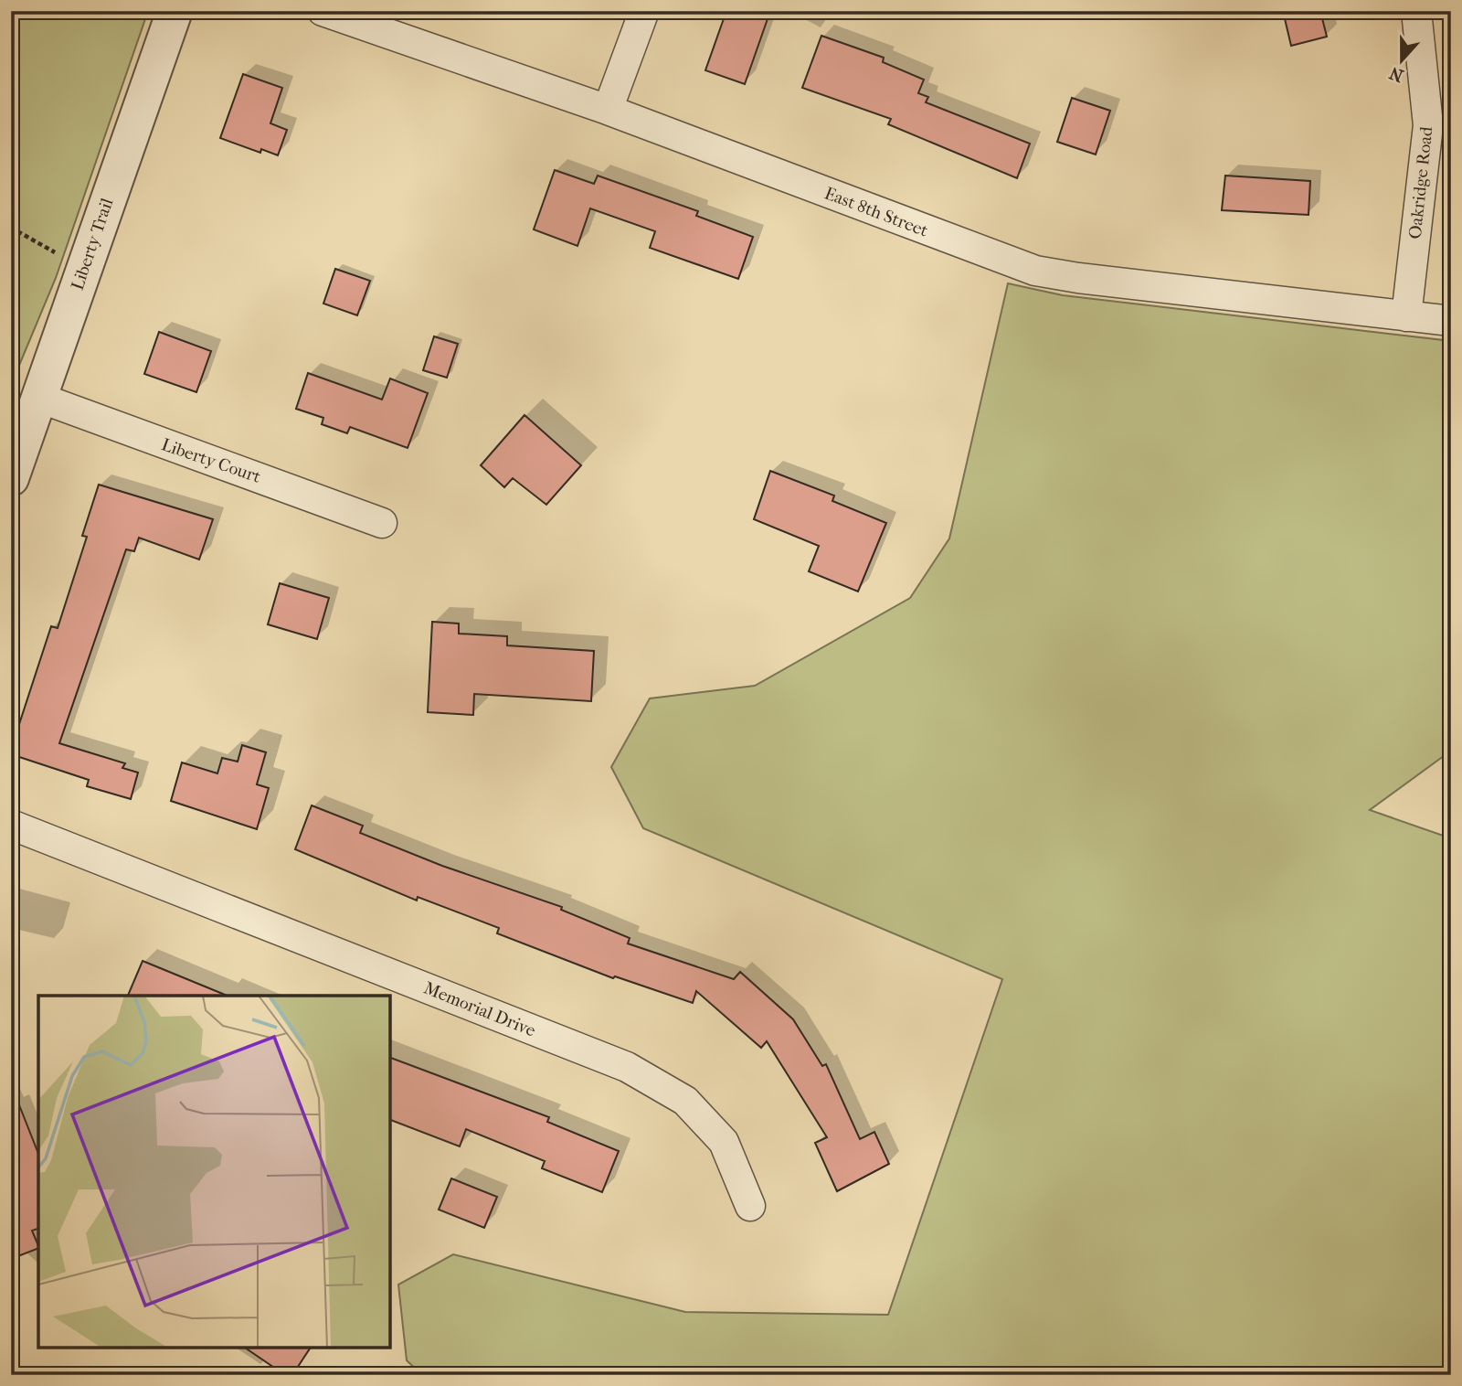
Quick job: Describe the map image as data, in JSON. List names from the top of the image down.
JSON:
{
  "streets": {
    "street": [
      "Oakridge Road",
      "East 8th Street",
      "Liberty Trail",
      "Liberty Court",
      "Memorial Drive"
    ]
  },
  "crossings": [
    ["Oakridge Road", "East 8th Street"],
    ["Liberty Trail", "Liberty Court"]
  ],
  "north": "bottom"
}
